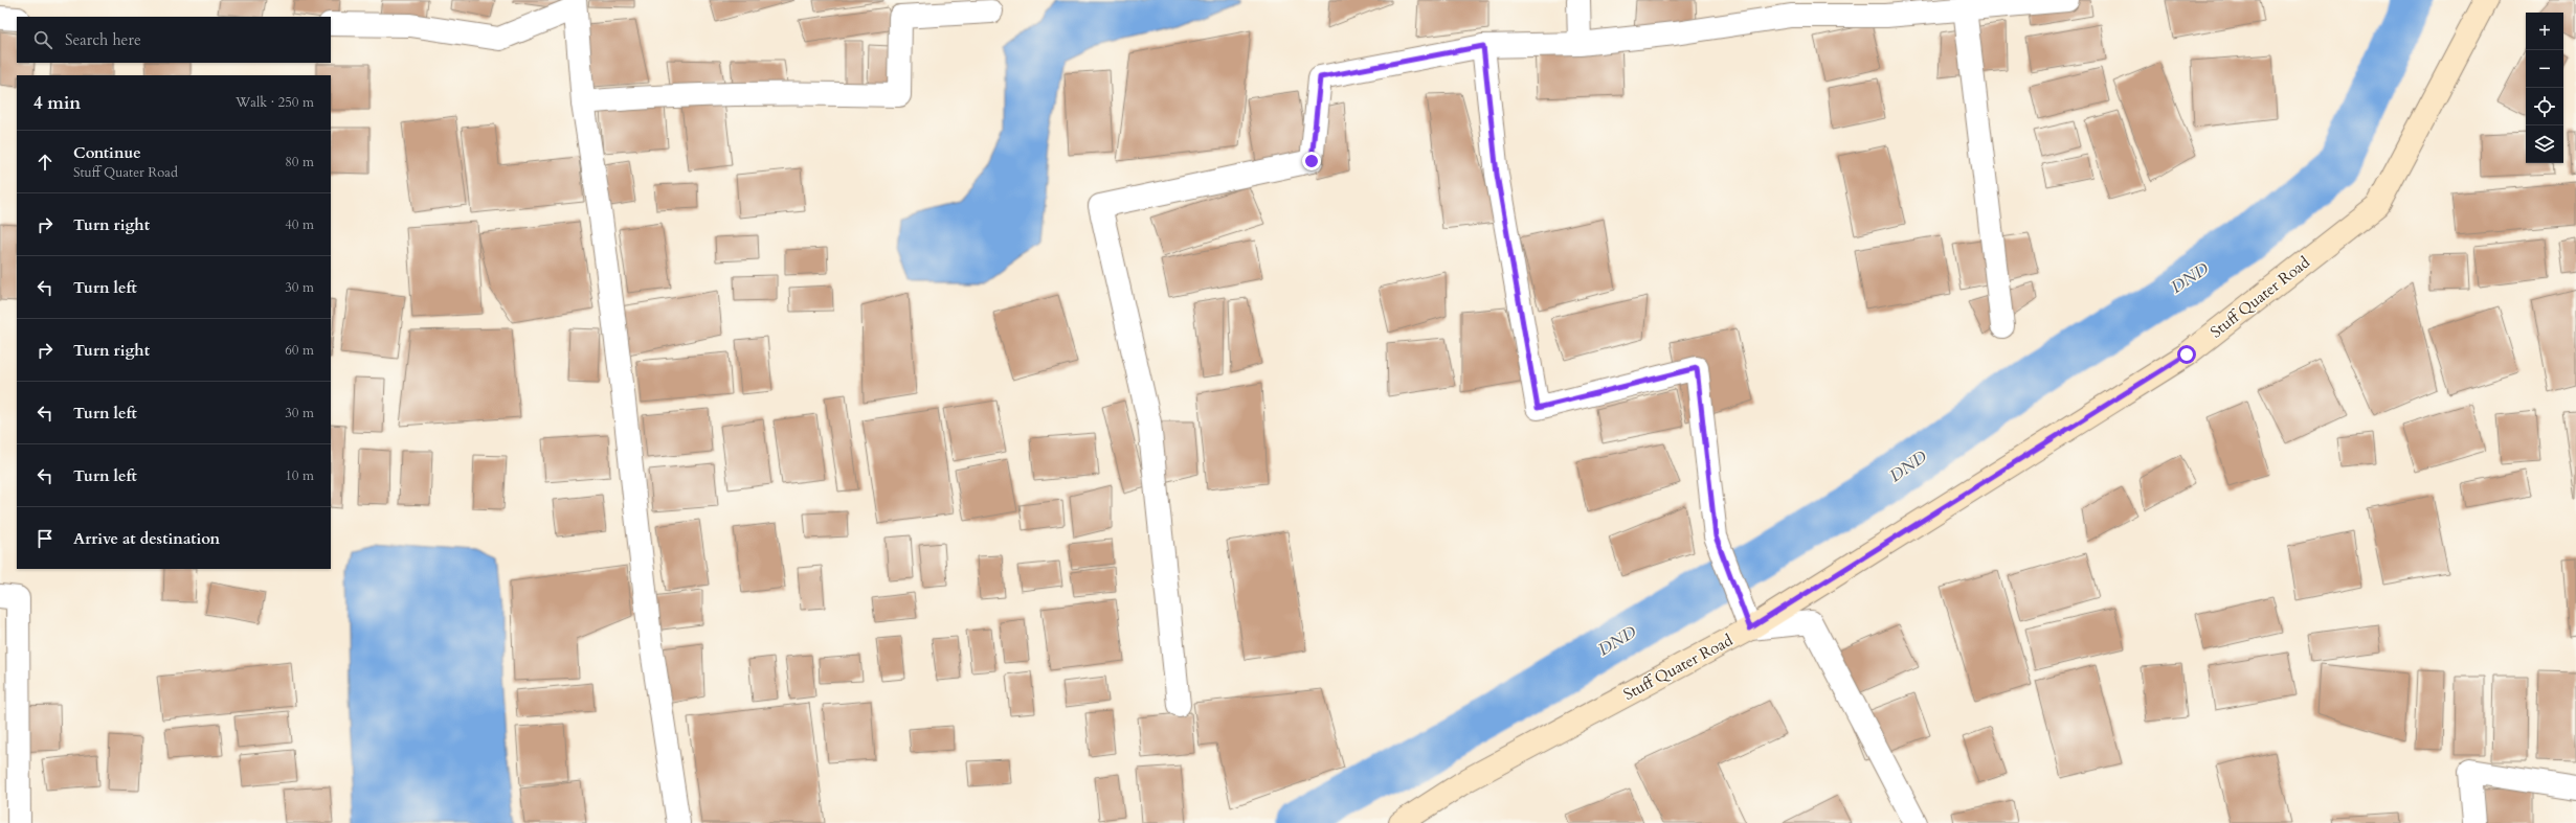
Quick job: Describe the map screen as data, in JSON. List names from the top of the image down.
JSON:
{
  "streets": {
    "street": ["Stuff Quater Road"]
  },
  "water": ["DND"],
  "page": {
    "map_buttons": ["+", "−"],
    "search": "Search here",
    "heading": ["4 min", "Walk · 250 m"],
    "list": [
      ["Continue", "Stuff Quater Road", "80 m"],
      ["Turn right", "40 m"],
      ["Turn left", "30 m"],
      ["Turn right", "60 m"],
      ["Turn left", "30 m"],
      ["Turn left", "10 m"],
      "Arrive at destination"
    ]
  }
}
